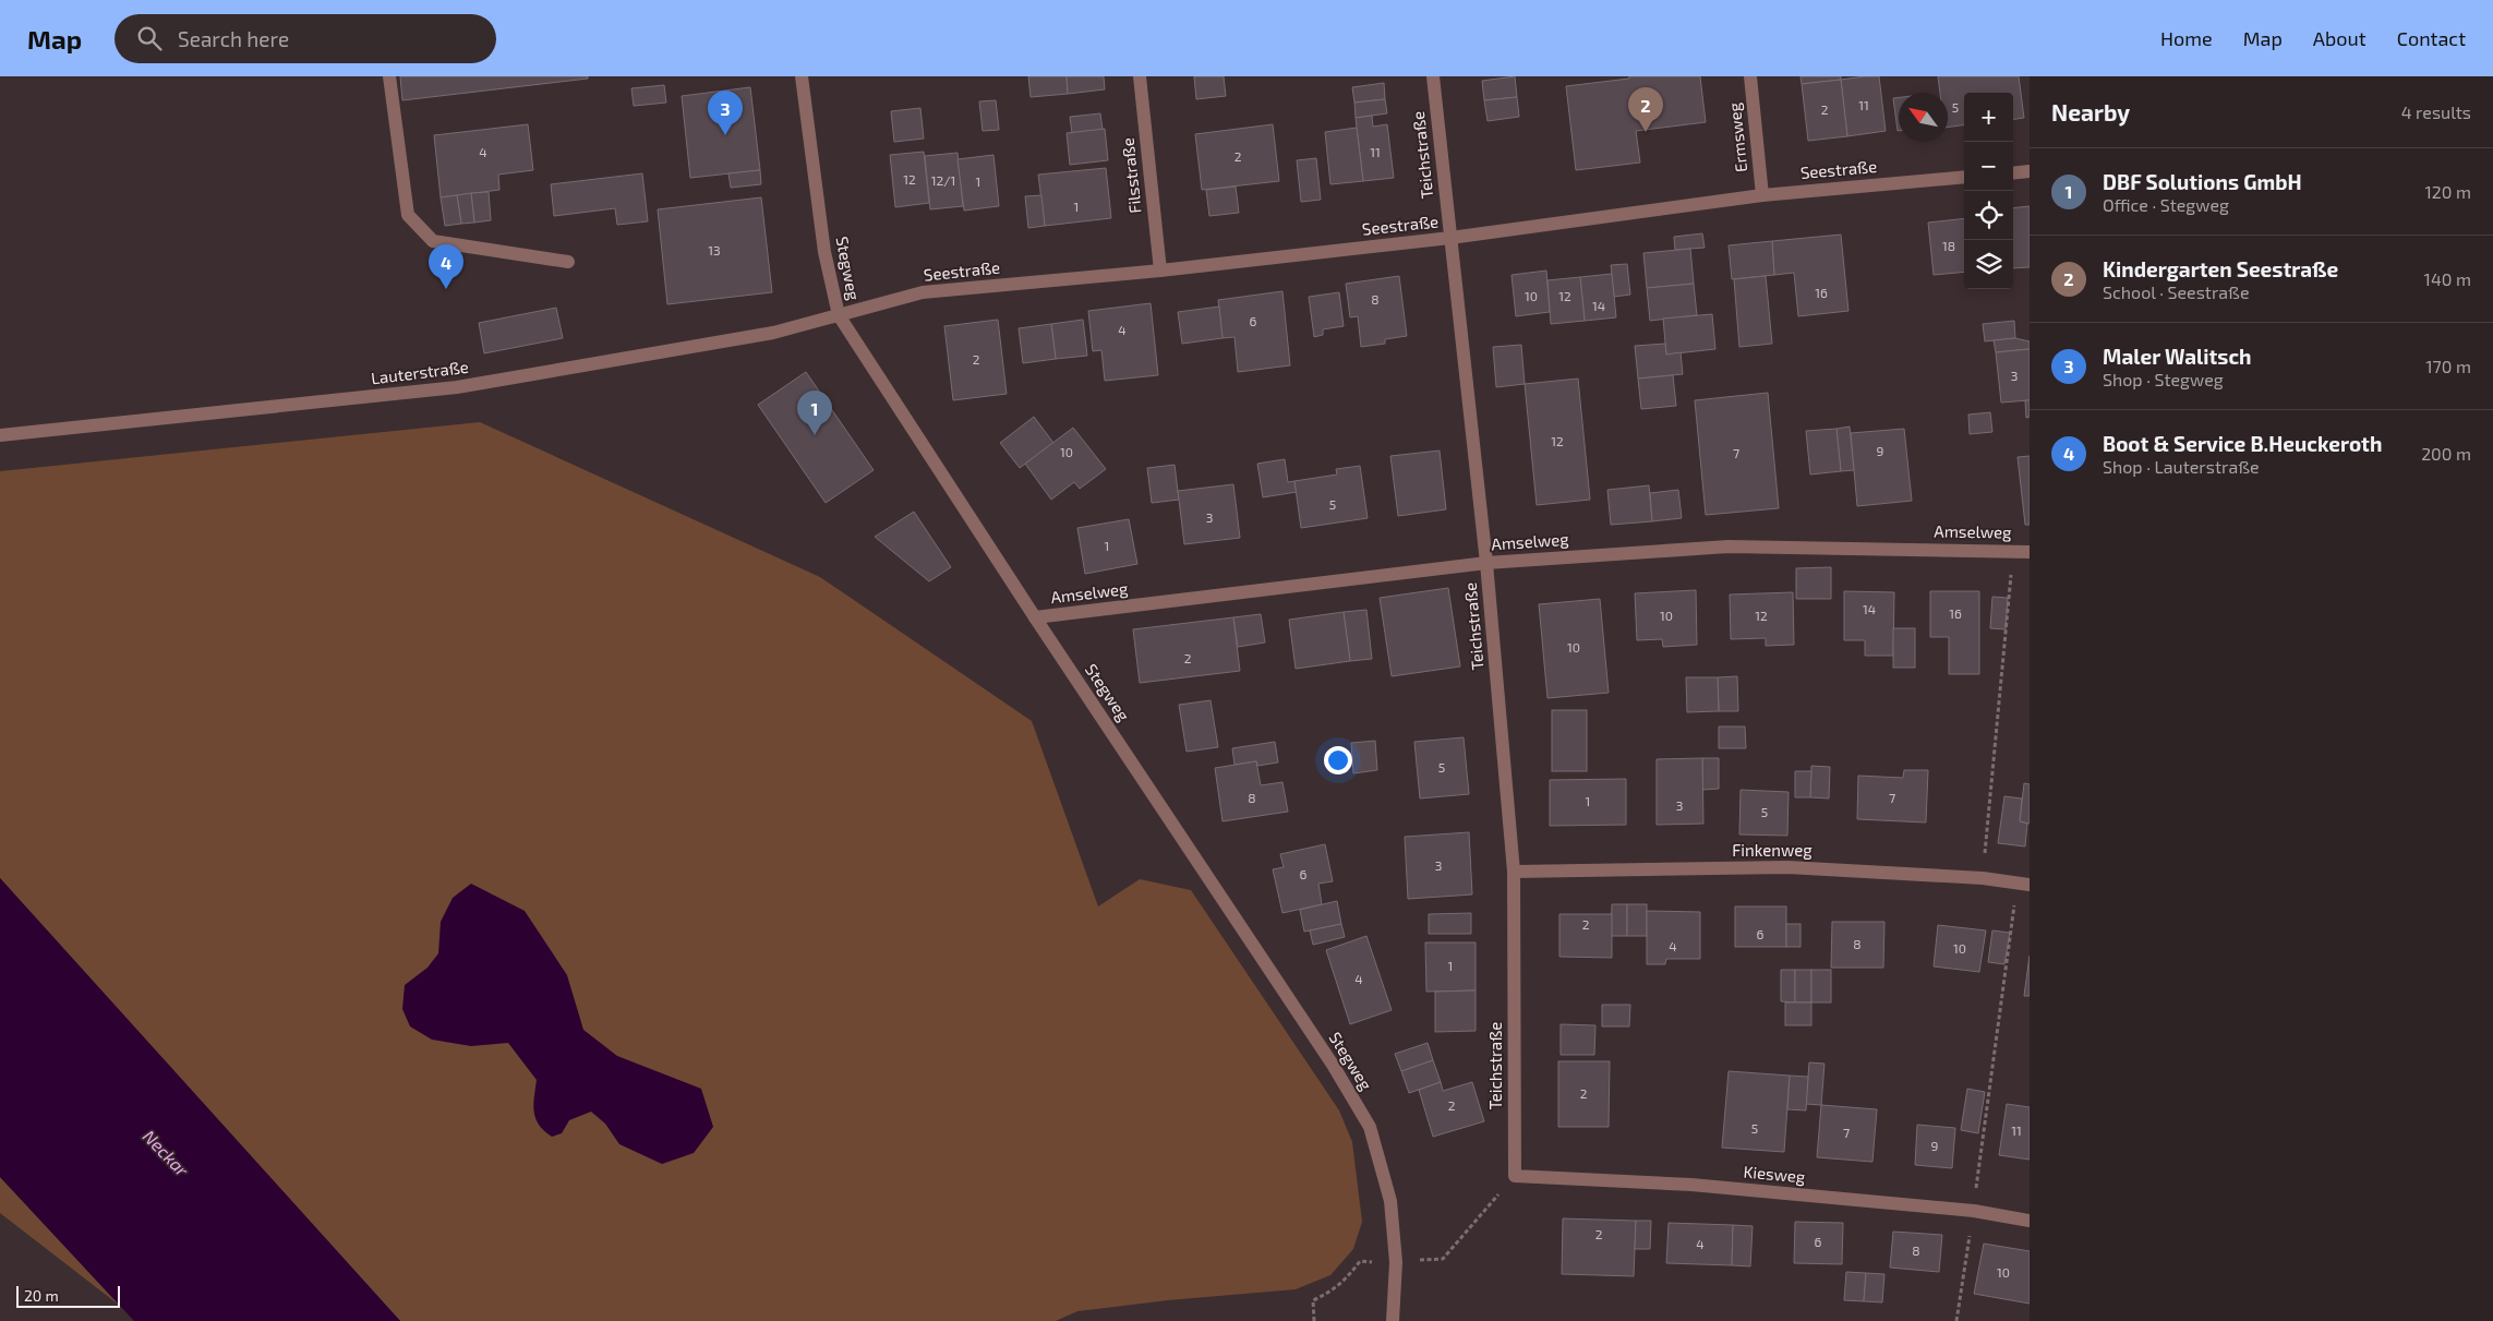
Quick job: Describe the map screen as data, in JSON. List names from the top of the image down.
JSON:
{
  "streets": {
    "street": [
      "Ermsweg",
      "Teichstraße",
      "Seestraße",
      "Filsstraße",
      "Stegweg",
      "Lauterstraße",
      "Amselweg",
      "Finkenweg",
      "Kiesweg"
    ]
  },
  "crossings": [
    ["Ermsweg", "Seestraße"],
    ["Teichstraße", "Seestraße"],
    ["Teichstraße", "Amselweg"],
    ["Teichstraße", "Finkenweg"],
    ["Teichstraße", "Kiesweg"],
    ["Seestraße", "Filsstraße"],
    ["Seestraße", "Stegweg"],
    ["Seestraße", "Lauterstraße"],
    ["Stegweg", "Lauterstraße"],
    ["Stegweg", "Amselweg"]
  ],
  "water": ["Neckar"],
  "house_numbers": [
    "11",
    "5",
    "2",
    "4",
    "11",
    "2",
    "12",
    "12/1",
    "1",
    "1",
    "18",
    "13",
    "16",
    "10",
    "12",
    "8",
    "14",
    "6",
    "4",
    "2",
    "3",
    "12",
    "9",
    "10",
    "7",
    "5",
    "3",
    "1",
    "14",
    "16",
    "10",
    "12",
    "10",
    "2",
    "5",
    "8",
    "7",
    "1",
    "3",
    "5",
    "3",
    "6",
    "2",
    "6",
    "8",
    "4",
    "10",
    "1",
    "4",
    "2",
    "2",
    "5",
    "11",
    "7",
    "9",
    "2",
    "6",
    "4",
    "8",
    "10"
  ],
  "scale_bar": "20 m",
  "north": "top left",
  "page": {
    "header": "Map",
    "search": "Search here",
    "nav": [
      "Home",
      "Map",
      "About",
      "Contact"
    ],
    "heading": ["Nearby", "4 results"],
    "pins": [
      "2",
      "3",
      "4",
      "1"
    ],
    "map_buttons": ["+", "−"],
    "list": [
      {
        "mark": "1",
        "name": "DBF Solutions GmbH",
        "note": "Office · Stegweg",
        "value": "120 m"
      },
      {
        "mark": "2",
        "name": "Kindergarten Seestraße",
        "note": "School · Seestraße",
        "value": "140 m"
      },
      {
        "mark": "3",
        "name": "Maler Walitsch",
        "note": "Shop · Stegweg",
        "value": "170 m"
      },
      {
        "mark": "4",
        "name": "Boot & Service B.Heuckeroth",
        "note": "Shop · Lauterstraße",
        "value": "200 m"
      }
    ],
    "scale": "20 m"
  }
}
